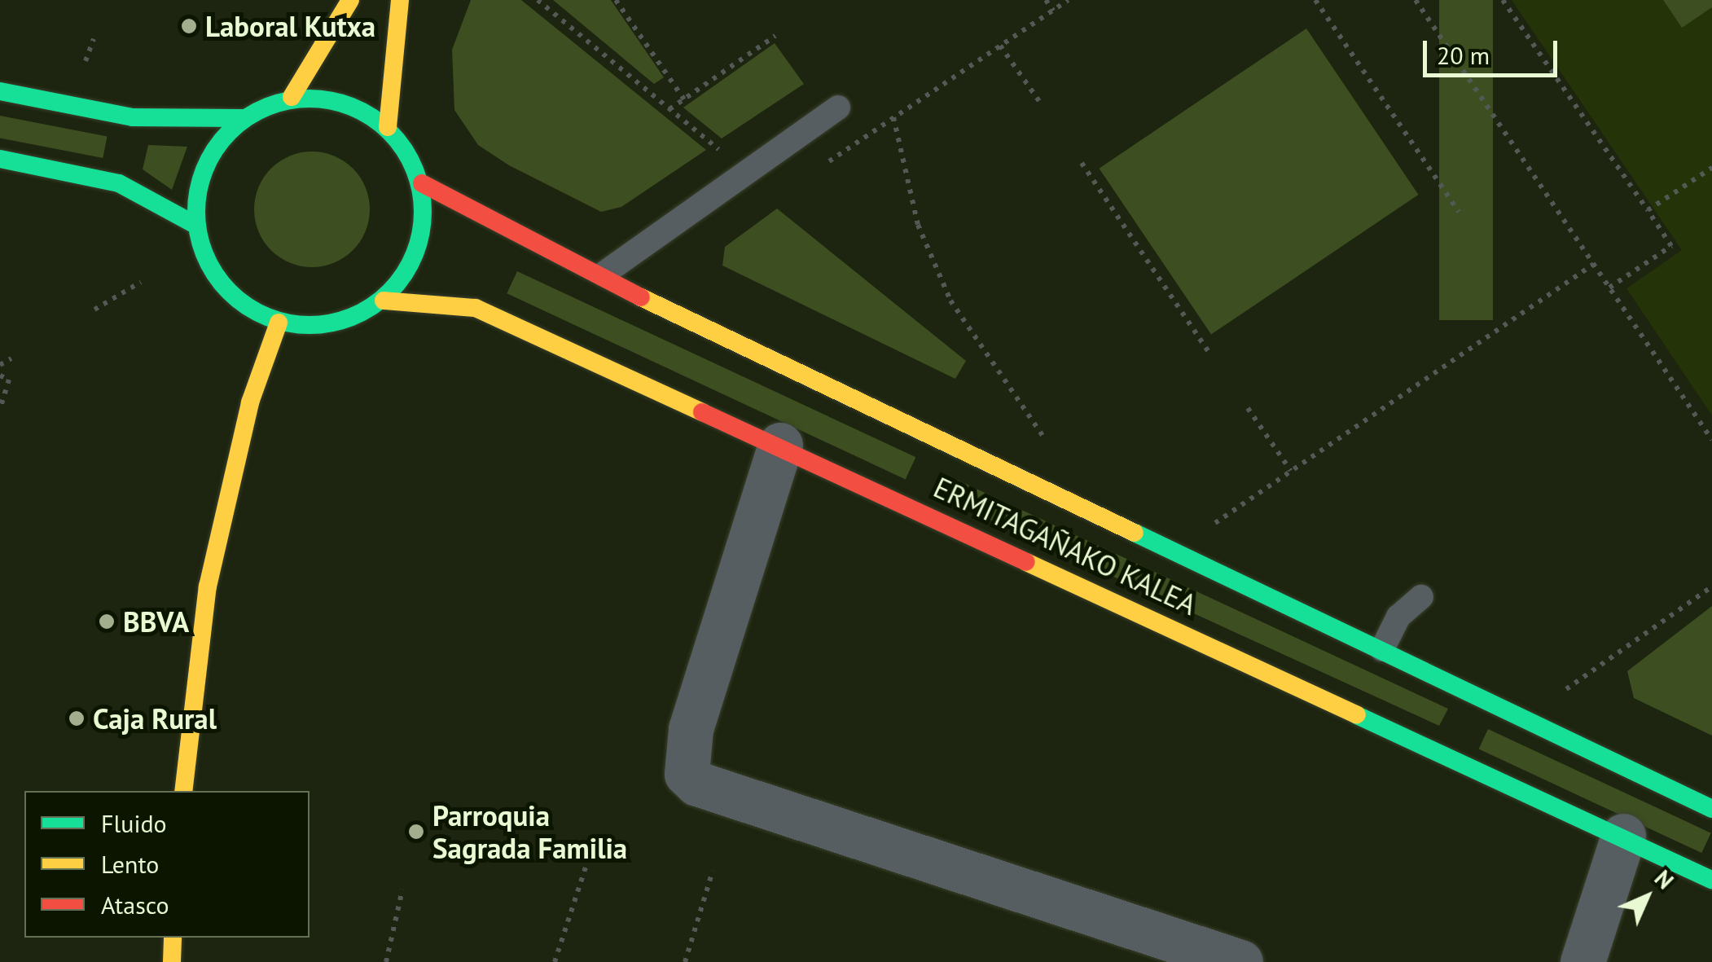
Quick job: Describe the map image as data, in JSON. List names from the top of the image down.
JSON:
{
  "streets": {
    "street": ["ERMITAGAÑAKO KALEA"]
  },
  "places": [
    "Laboral Kutxa",
    "BBVA",
    "Caja Rural",
    "Parroquia Sagrada Familia"
  ],
  "legend": ["Fluido", "Lento", "Atasco"],
  "scale_bar": "20 m",
  "north": "top right"
}
